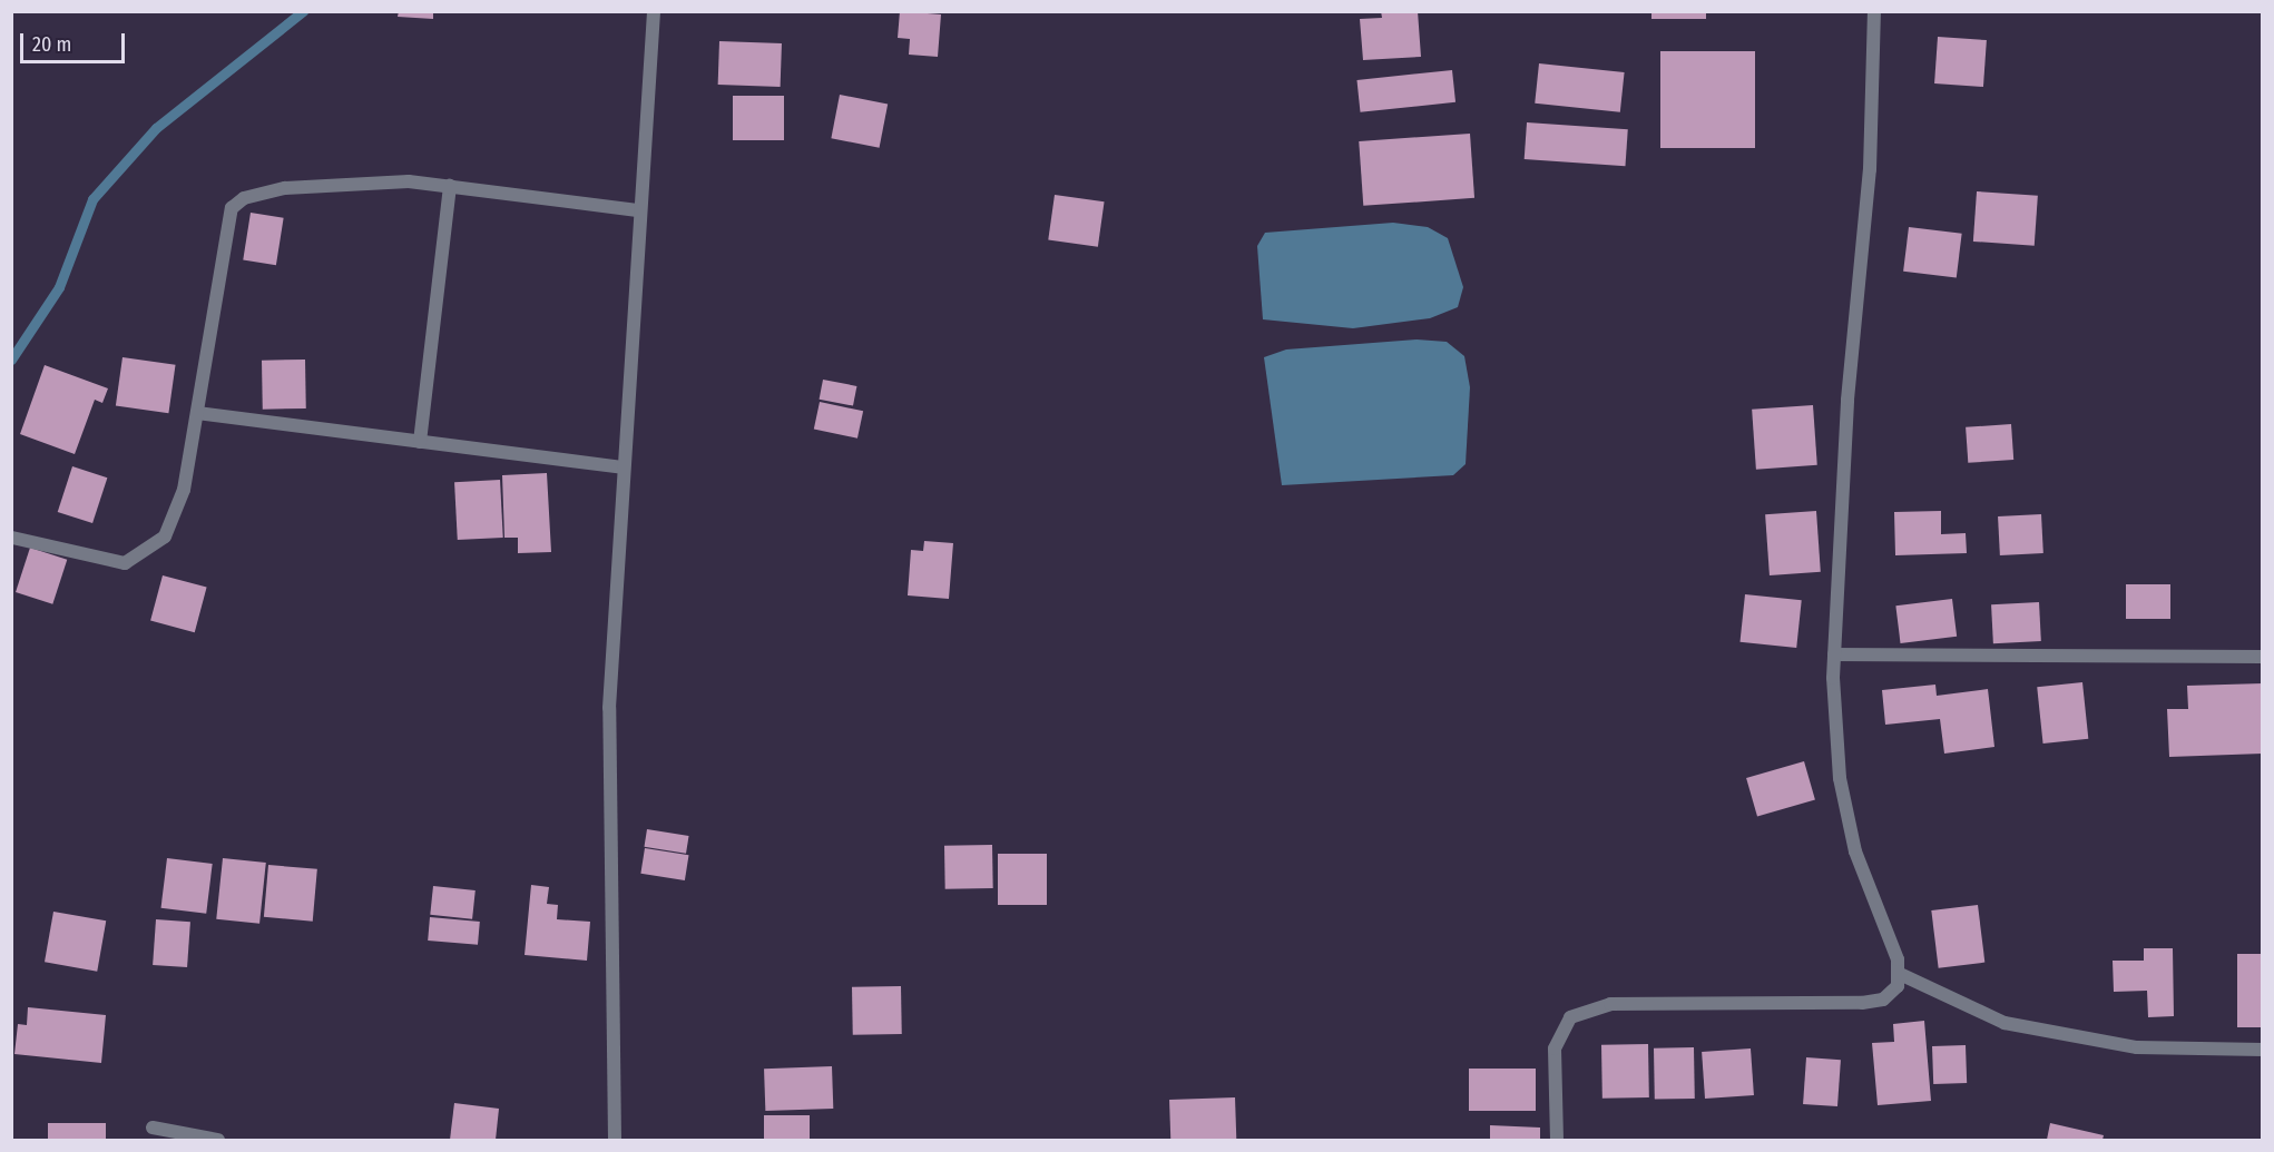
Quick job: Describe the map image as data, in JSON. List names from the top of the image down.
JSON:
{
  "scale_bar": "20 m"
}
